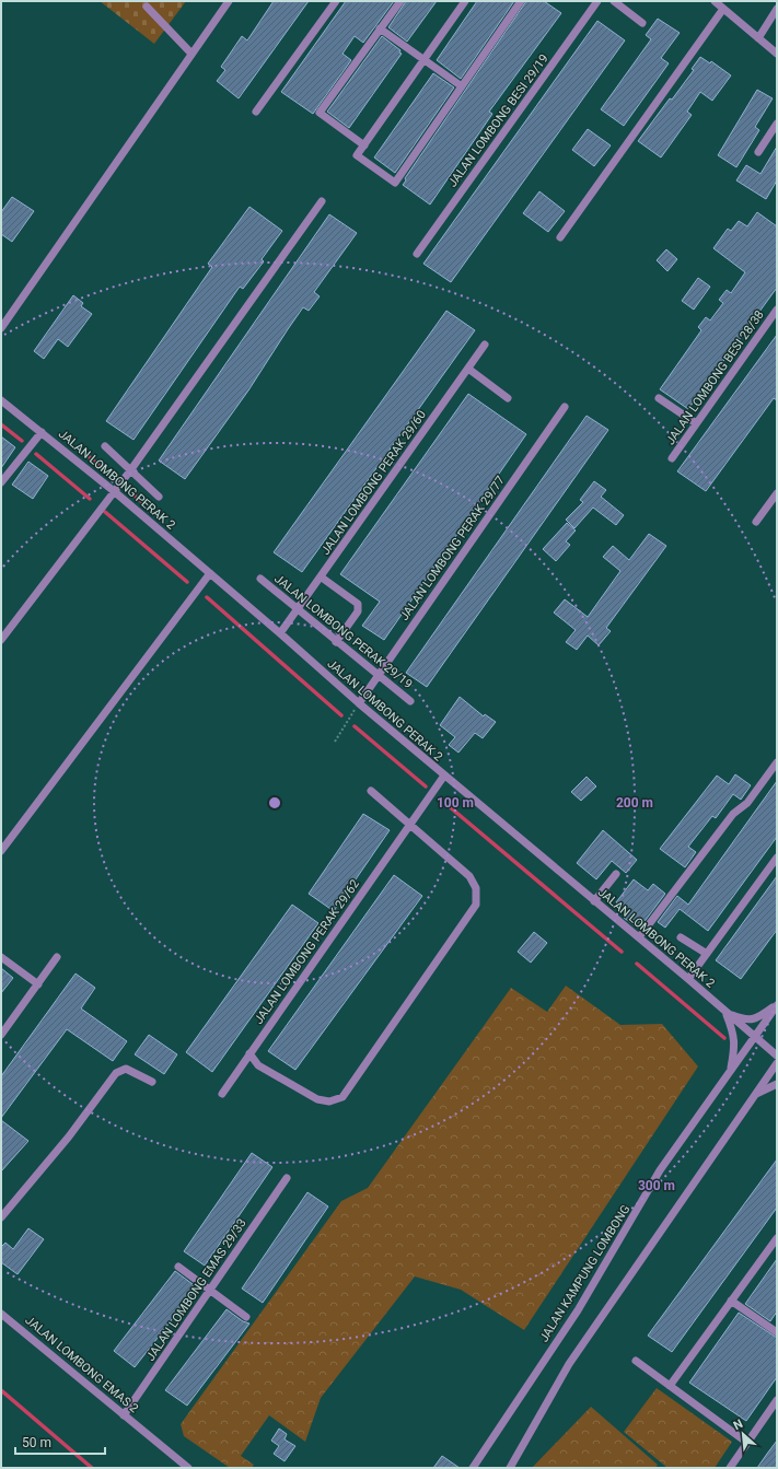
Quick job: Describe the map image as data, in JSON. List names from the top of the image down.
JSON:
{
  "streets": {
    "street": [
      "JALAN LOMBONG BESI 29/19",
      "JALAN LOMBONG BESI 28/38",
      "JALAN LOMBONG PERAK 2",
      "JALAN LOMBONG PERAK 29/60",
      "JALAN LOMBONG PERAK 29/77",
      "JALAN LOMBONG PERAK 29/19",
      "JALAN LOMBONG PERAK 29/62",
      "JALAN KAMPUNG LOMBONG",
      "JALAN LOMBONG EMAS 29/33",
      "JALAN LOMBONG EMAS 2"
    ]
  },
  "crossings": [
    ["JALAN LOMBONG PERAK 2", "JALAN LOMBONG PERAK 29/60"],
    ["JALAN LOMBONG PERAK 2", "JALAN LOMBONG PERAK 29/77"],
    ["JALAN LOMBONG PERAK 2", "JALAN LOMBONG PERAK 29/62"],
    ["JALAN LOMBONG PERAK 2", "JALAN KAMPUNG LOMBONG"],
    ["JALAN LOMBONG PERAK 29/60", "JALAN LOMBONG PERAK 29/19"],
    ["JALAN LOMBONG PERAK 29/77", "JALAN LOMBONG PERAK 29/19"],
    ["JALAN LOMBONG EMAS 29/33", "JALAN LOMBONG EMAS 2"]
  ],
  "scale_bar": "50 m",
  "north": "top left",
  "rings": ["100 m", "200 m", "300 m"]
}
